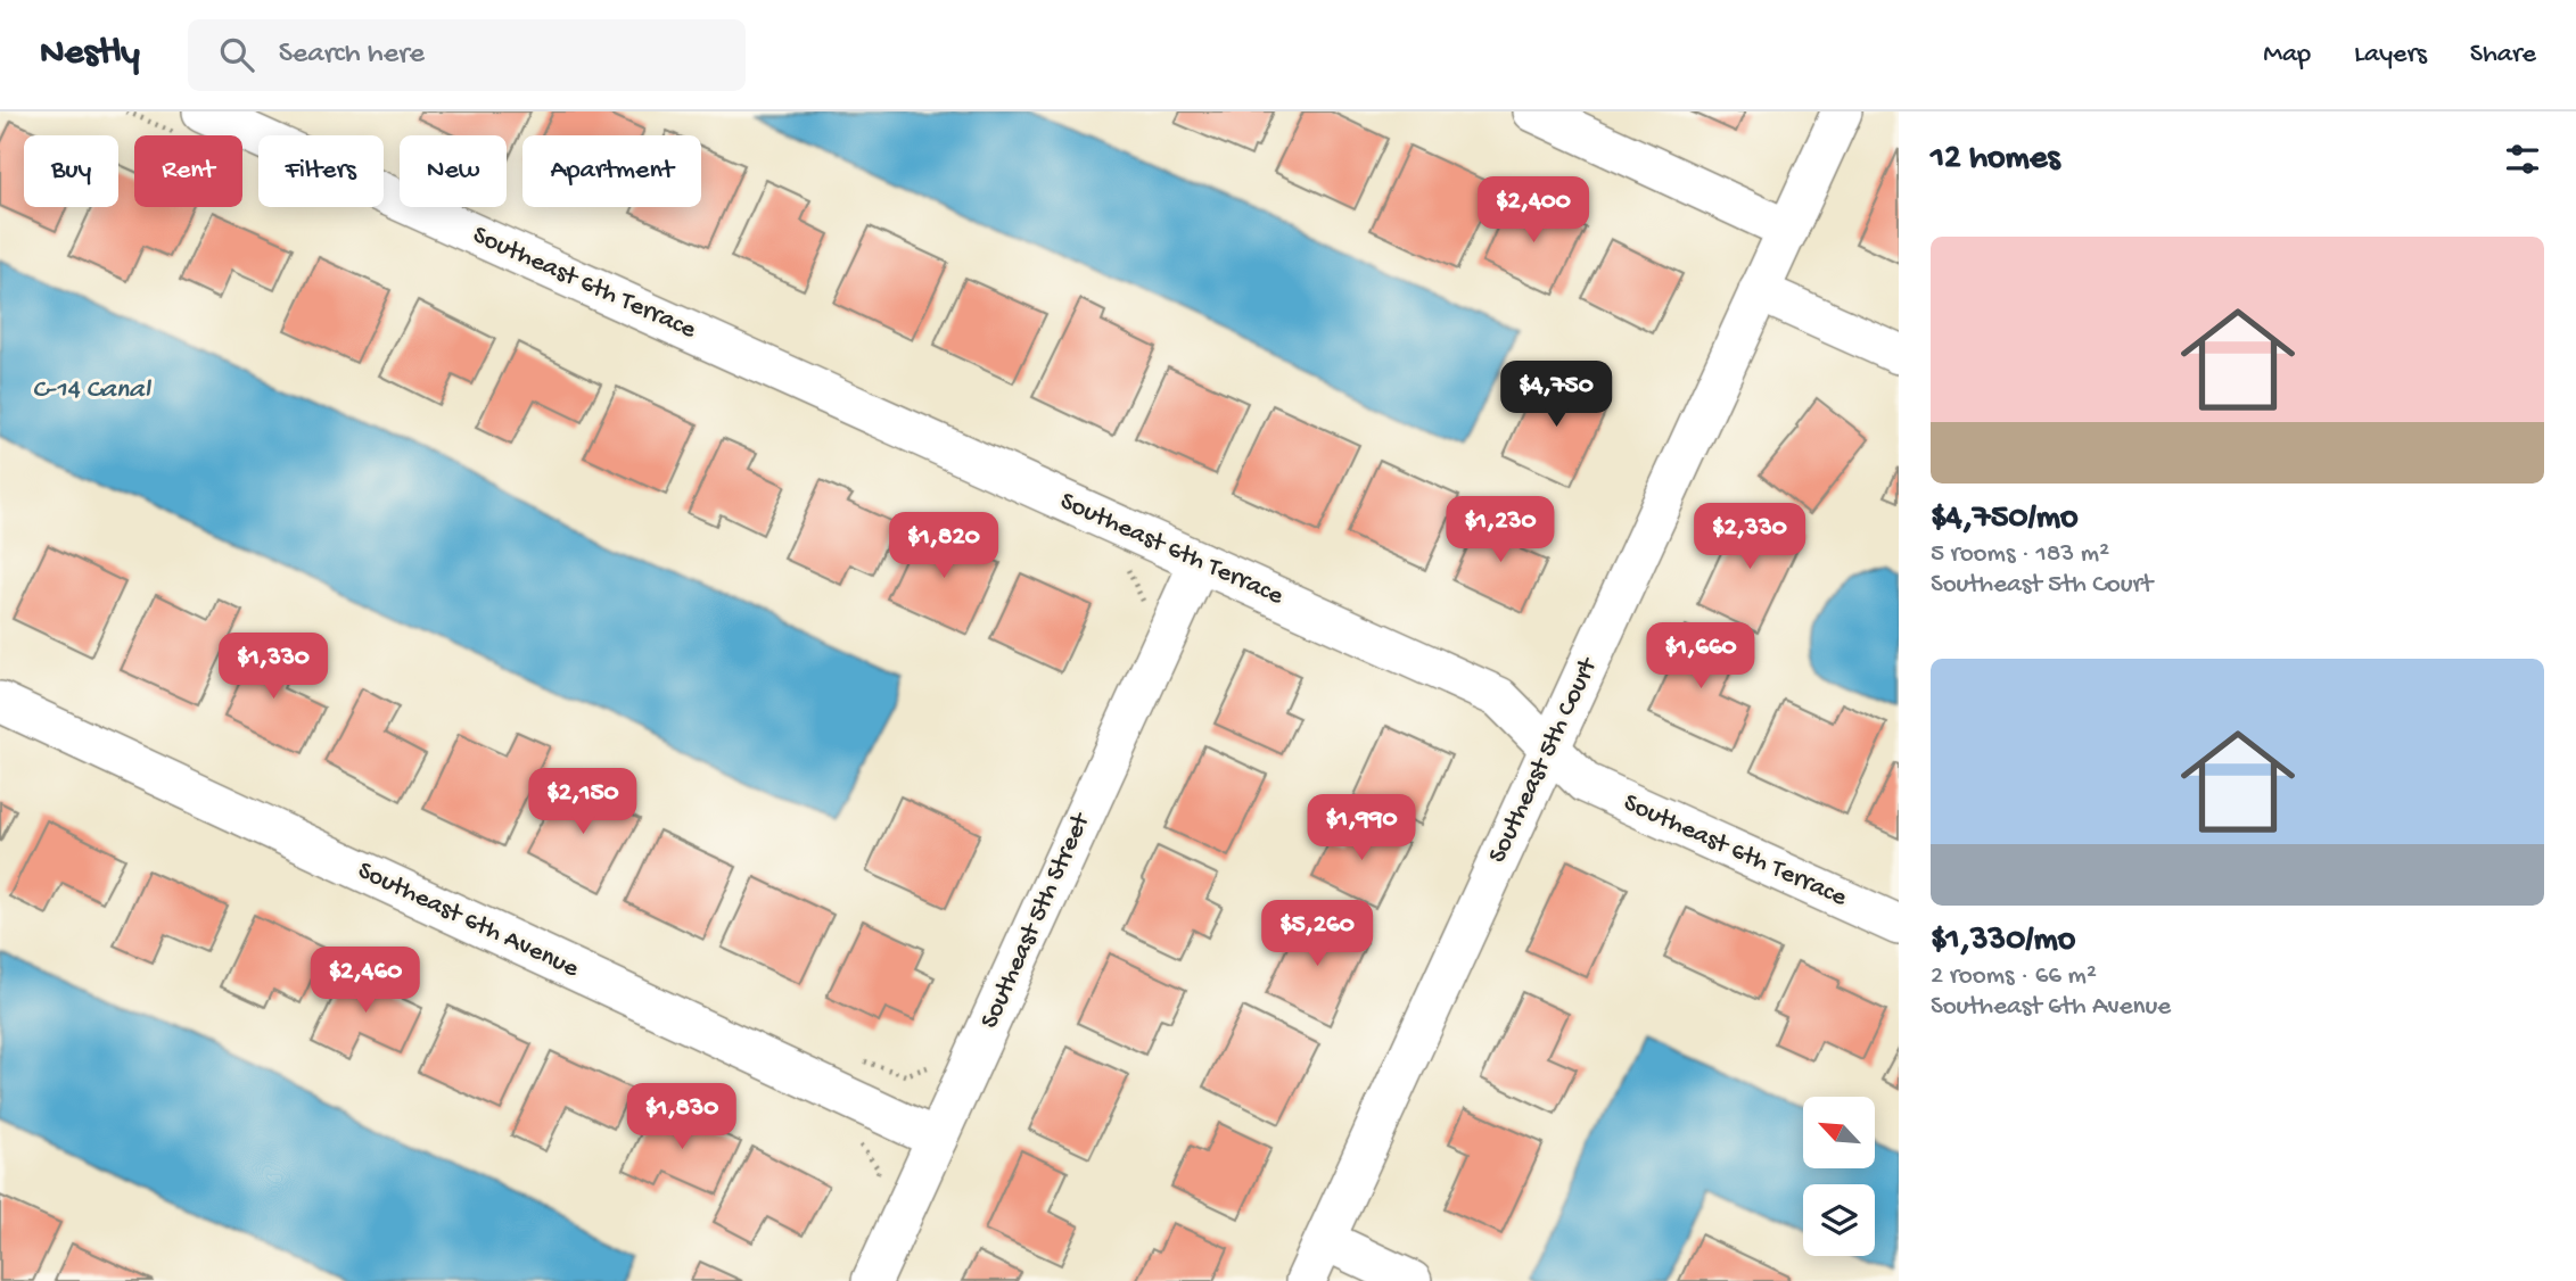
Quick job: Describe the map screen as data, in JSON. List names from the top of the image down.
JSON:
{
  "streets": {
    "street": [
      "Southeast 6th Terrace",
      "Southeast 5th Court",
      "Southeast 6th Avenue",
      "Southeast 5th Street"
    ]
  },
  "crossings": [
    ["Southeast 6th Terrace", "Southeast 5th Court"],
    ["Southeast 6th Terrace", "Southeast 5th Street"],
    ["Southeast 6th Avenue", "Southeast 5th Street"]
  ],
  "water": ["C-14 Canal"],
  "north": "top left",
  "page": {
    "header": "Nestly",
    "search": "Search here",
    "nav": ["Map", "Layers", "Share"],
    "heading": "12 homes",
    "chip": [
      "Buy",
      "Rent",
      "Filters",
      "New",
      "Apartment"
    ],
    "price": [
      "$2,400",
      "$4,750",
      "$1,230",
      "$2,330",
      "$1,820",
      "$1,660",
      "$1,330",
      "$2,150",
      "$1,990",
      "$5,260",
      "$2,460",
      "$1,830"
    ],
    "list": [
      {
        "name": "$4,750/mo",
        "note": "5 rooms · 183 m² · Southeast 5th Court"
      },
      {
        "name": "$1,330/mo",
        "note": "2 rooms · 66 m² · Southeast 6th Avenue"
      }
    ]
  }
}
